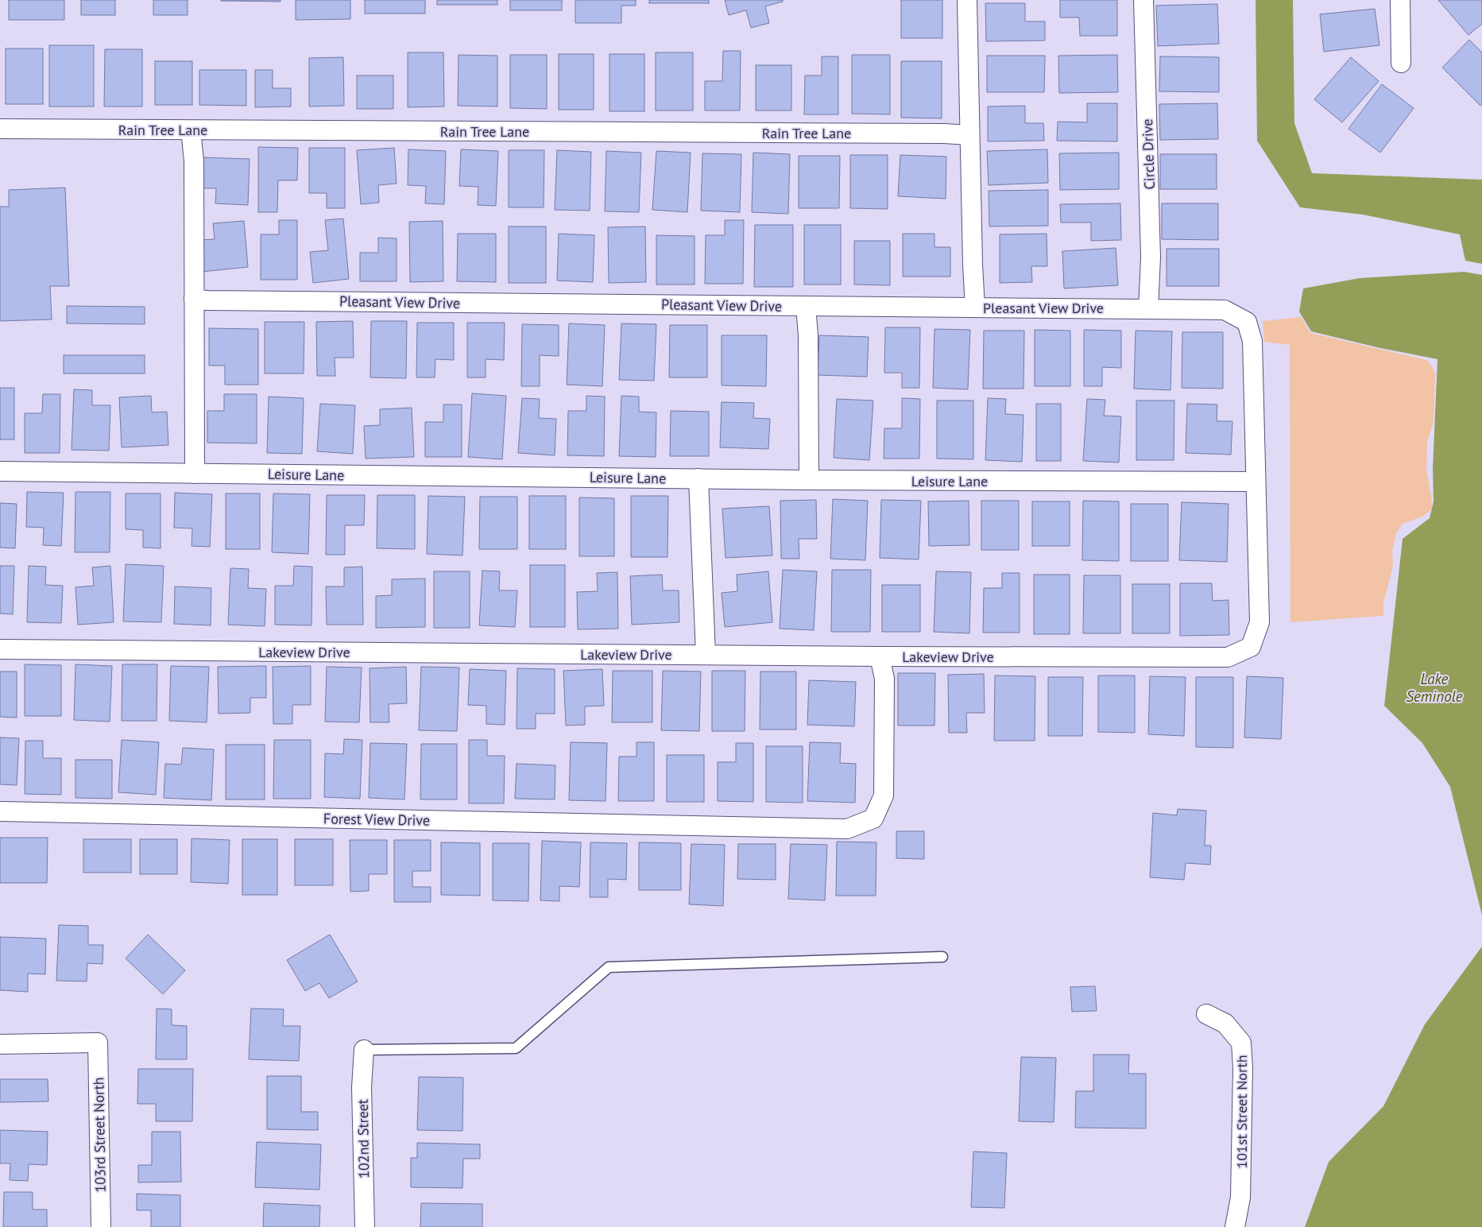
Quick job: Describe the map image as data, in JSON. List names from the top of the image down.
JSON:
{
  "streets": {
    "street": [
      "Rain Tree Lane",
      "Circle Drive",
      "Pleasant View Drive",
      "Leisure Lane",
      "Lakeview Drive",
      "Forest View Drive",
      "101st Street North",
      "103rd Street North",
      "102nd Street"
    ]
  },
  "crossings": [
    ["Circle Drive", "Pleasant View Drive"],
    ["Pleasant View Drive", "Leisure Lane"],
    ["Pleasant View Drive", "Lakeview Drive"],
    ["Leisure Lane", "Lakeview Drive"],
    ["Lakeview Drive", "Forest View Drive"]
  ],
  "water": ["Lake Seminole"]
}
